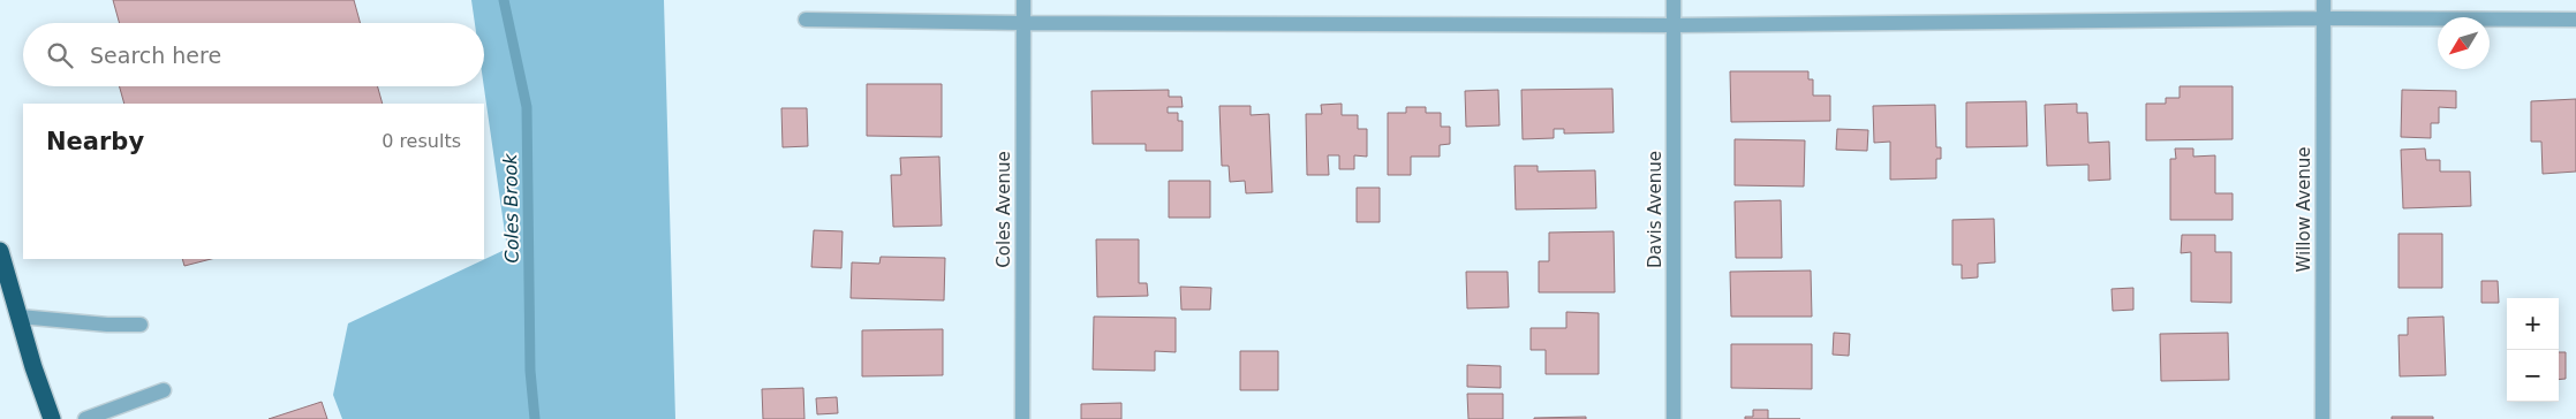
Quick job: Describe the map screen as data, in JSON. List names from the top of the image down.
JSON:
{
  "streets": {
    "street": ["Coles Avenue", "Davis Avenue", "Willow Avenue"]
  },
  "water": ["Coles Brook"],
  "north": "bottom left",
  "page": {
    "search": "Search here",
    "heading": ["Nearby", "0 results"],
    "map_buttons": ["+", "−"]
  }
}
